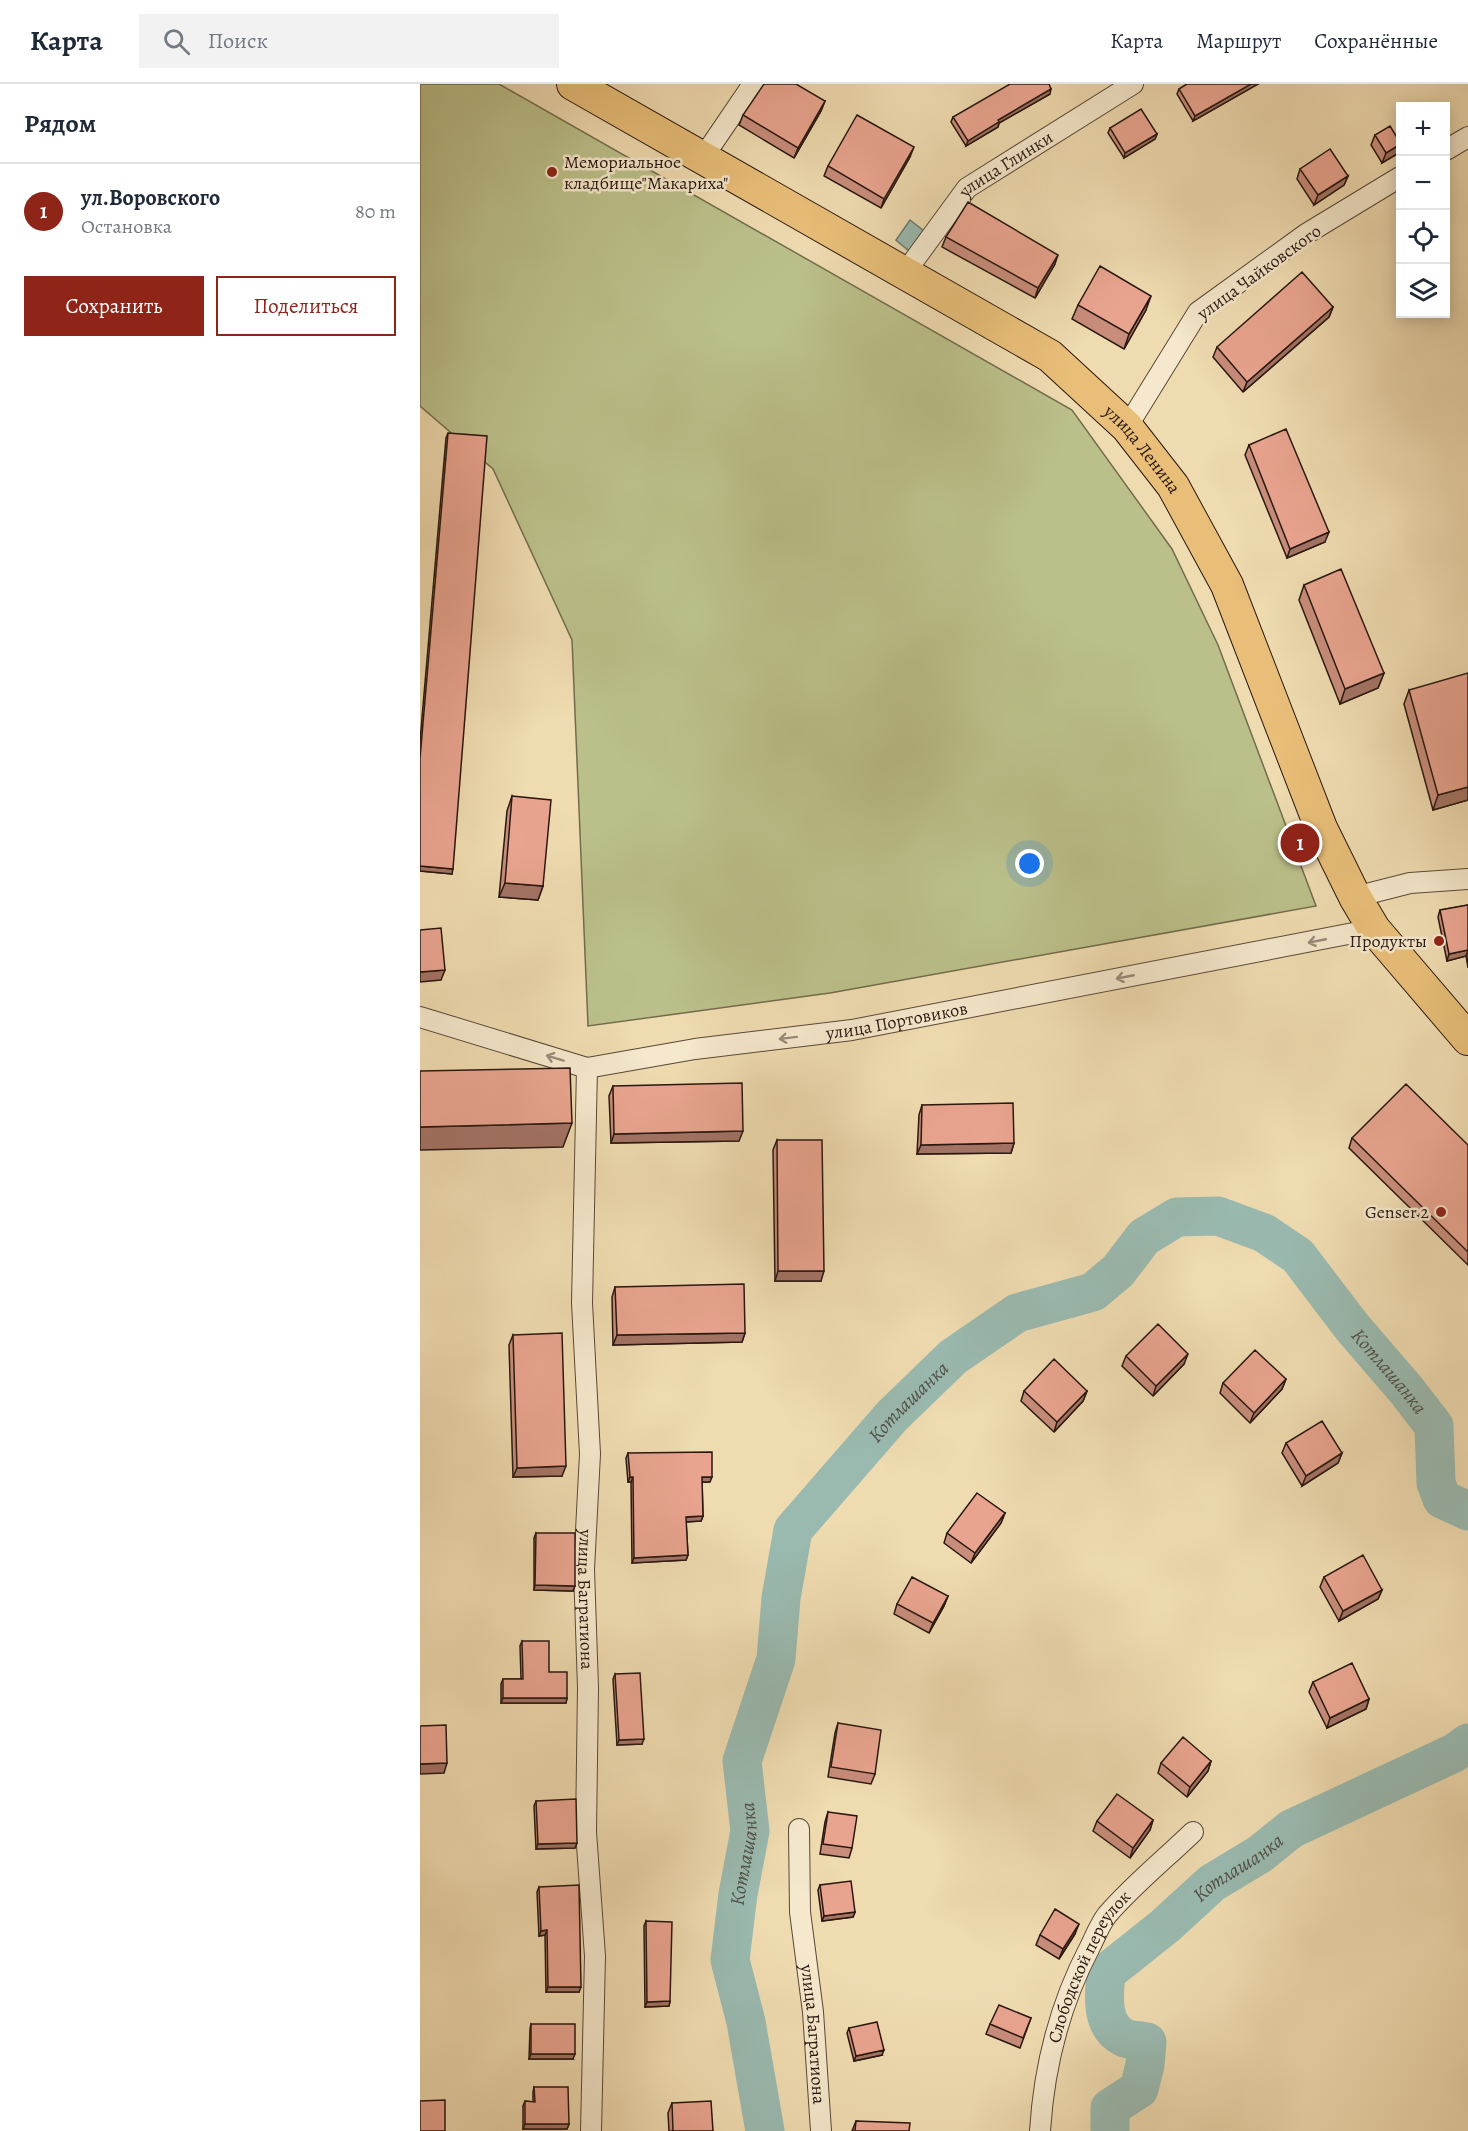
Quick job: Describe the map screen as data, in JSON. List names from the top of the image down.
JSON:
{
  "streets": {
    "main road": ["улица Ленина"],
    "street": [
      "улица Глинки",
      "улица Чайковского",
      "улица Портовиков",
      "улица Багратиона",
      "Слободской переулок"
    ]
  },
  "crossings": [
    ["улица Глинки", "улица Ленина"],
    ["улица Чайковского", "улица Ленина"],
    ["улица Ленина", "улица Портовиков"],
    ["улица Портовиков", "улица Багратиона"]
  ],
  "one_way": ["улица Портовиков"],
  "water": ["Котлашанка"],
  "places": ["Мемориальное кладбище\"Макариха\"", "Продукты", "Genser 2"],
  "page": {
    "header": "Карта",
    "search": "Поиск",
    "nav": ["Карта", "Маршрут", "Сохранённые"],
    "heading": "Рядом",
    "map_buttons": ["+", "−"],
    "list": [
      {
        "mark": "1",
        "name": "ул.Воровского",
        "note": "Остановка",
        "value": "80 m"
      }
    ],
    "buttons": ["Сохранить", "Поделиться"],
    "pins": "1"
  }
}
